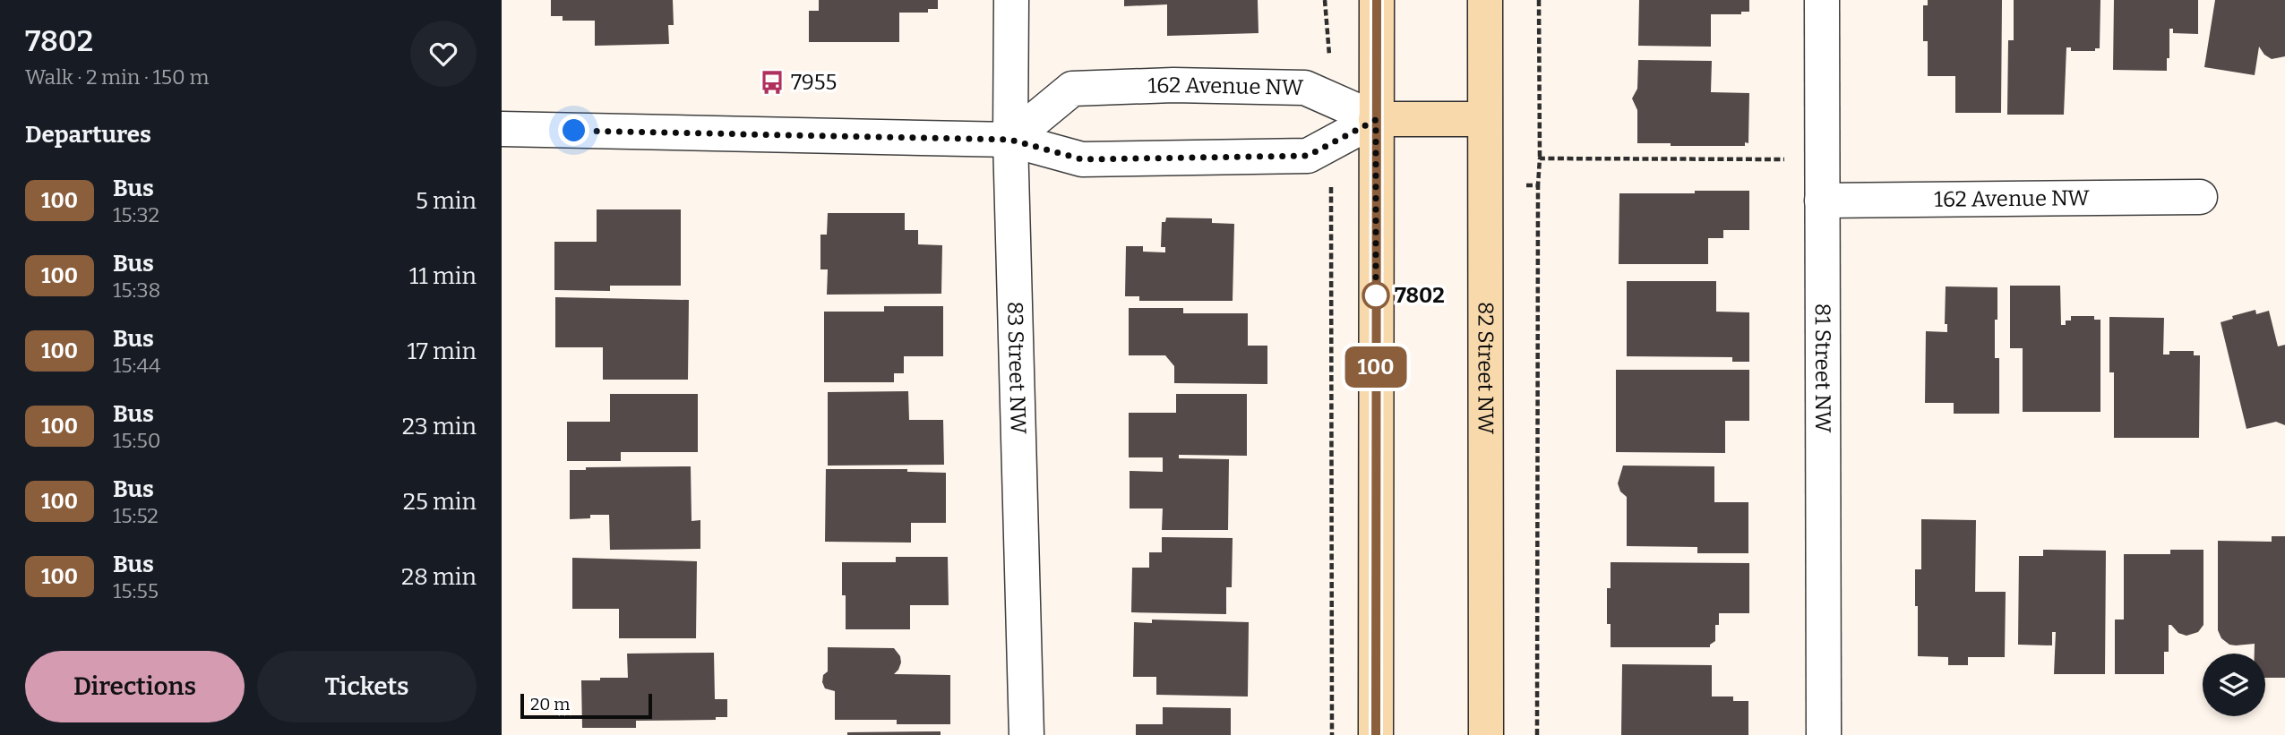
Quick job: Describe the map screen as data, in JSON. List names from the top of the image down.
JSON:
{
  "streets": {
    "main road": ["82 Street NW"],
    "street": ["162 Avenue NW", "83 Street NW", "81 Street NW"]
  },
  "crossings": [
    ["162 Avenue NW", "83 Street NW"],
    ["162 Avenue NW", "81 Street NW"]
  ],
  "places": {
    "bus stop": ["7955"],
    "other": ["7802"]
  },
  "lines": ["bus line 100"],
  "scale_bar": "20 m",
  "page": {
    "heading": [
      ["7802", "Walk · 2 min · 150 m"],
      "Departures"
    ],
    "on_map": "100",
    "list": [
      {
        "mark": "100",
        "name": "Bus",
        "note": "15:32",
        "value": "5 min"
      },
      {
        "mark": "100",
        "name": "Bus",
        "note": "15:38",
        "value": "11 min"
      },
      {
        "mark": "100",
        "name": "Bus",
        "note": "15:44",
        "value": "17 min"
      },
      {
        "mark": "100",
        "name": "Bus",
        "note": "15:50",
        "value": "23 min"
      },
      {
        "mark": "100",
        "name": "Bus",
        "note": "15:52",
        "value": "25 min"
      },
      {
        "mark": "100",
        "name": "Bus",
        "note": "15:55",
        "value": "28 min"
      }
    ],
    "buttons": ["Directions", "Tickets"],
    "scale": "20 m"
  }
}
